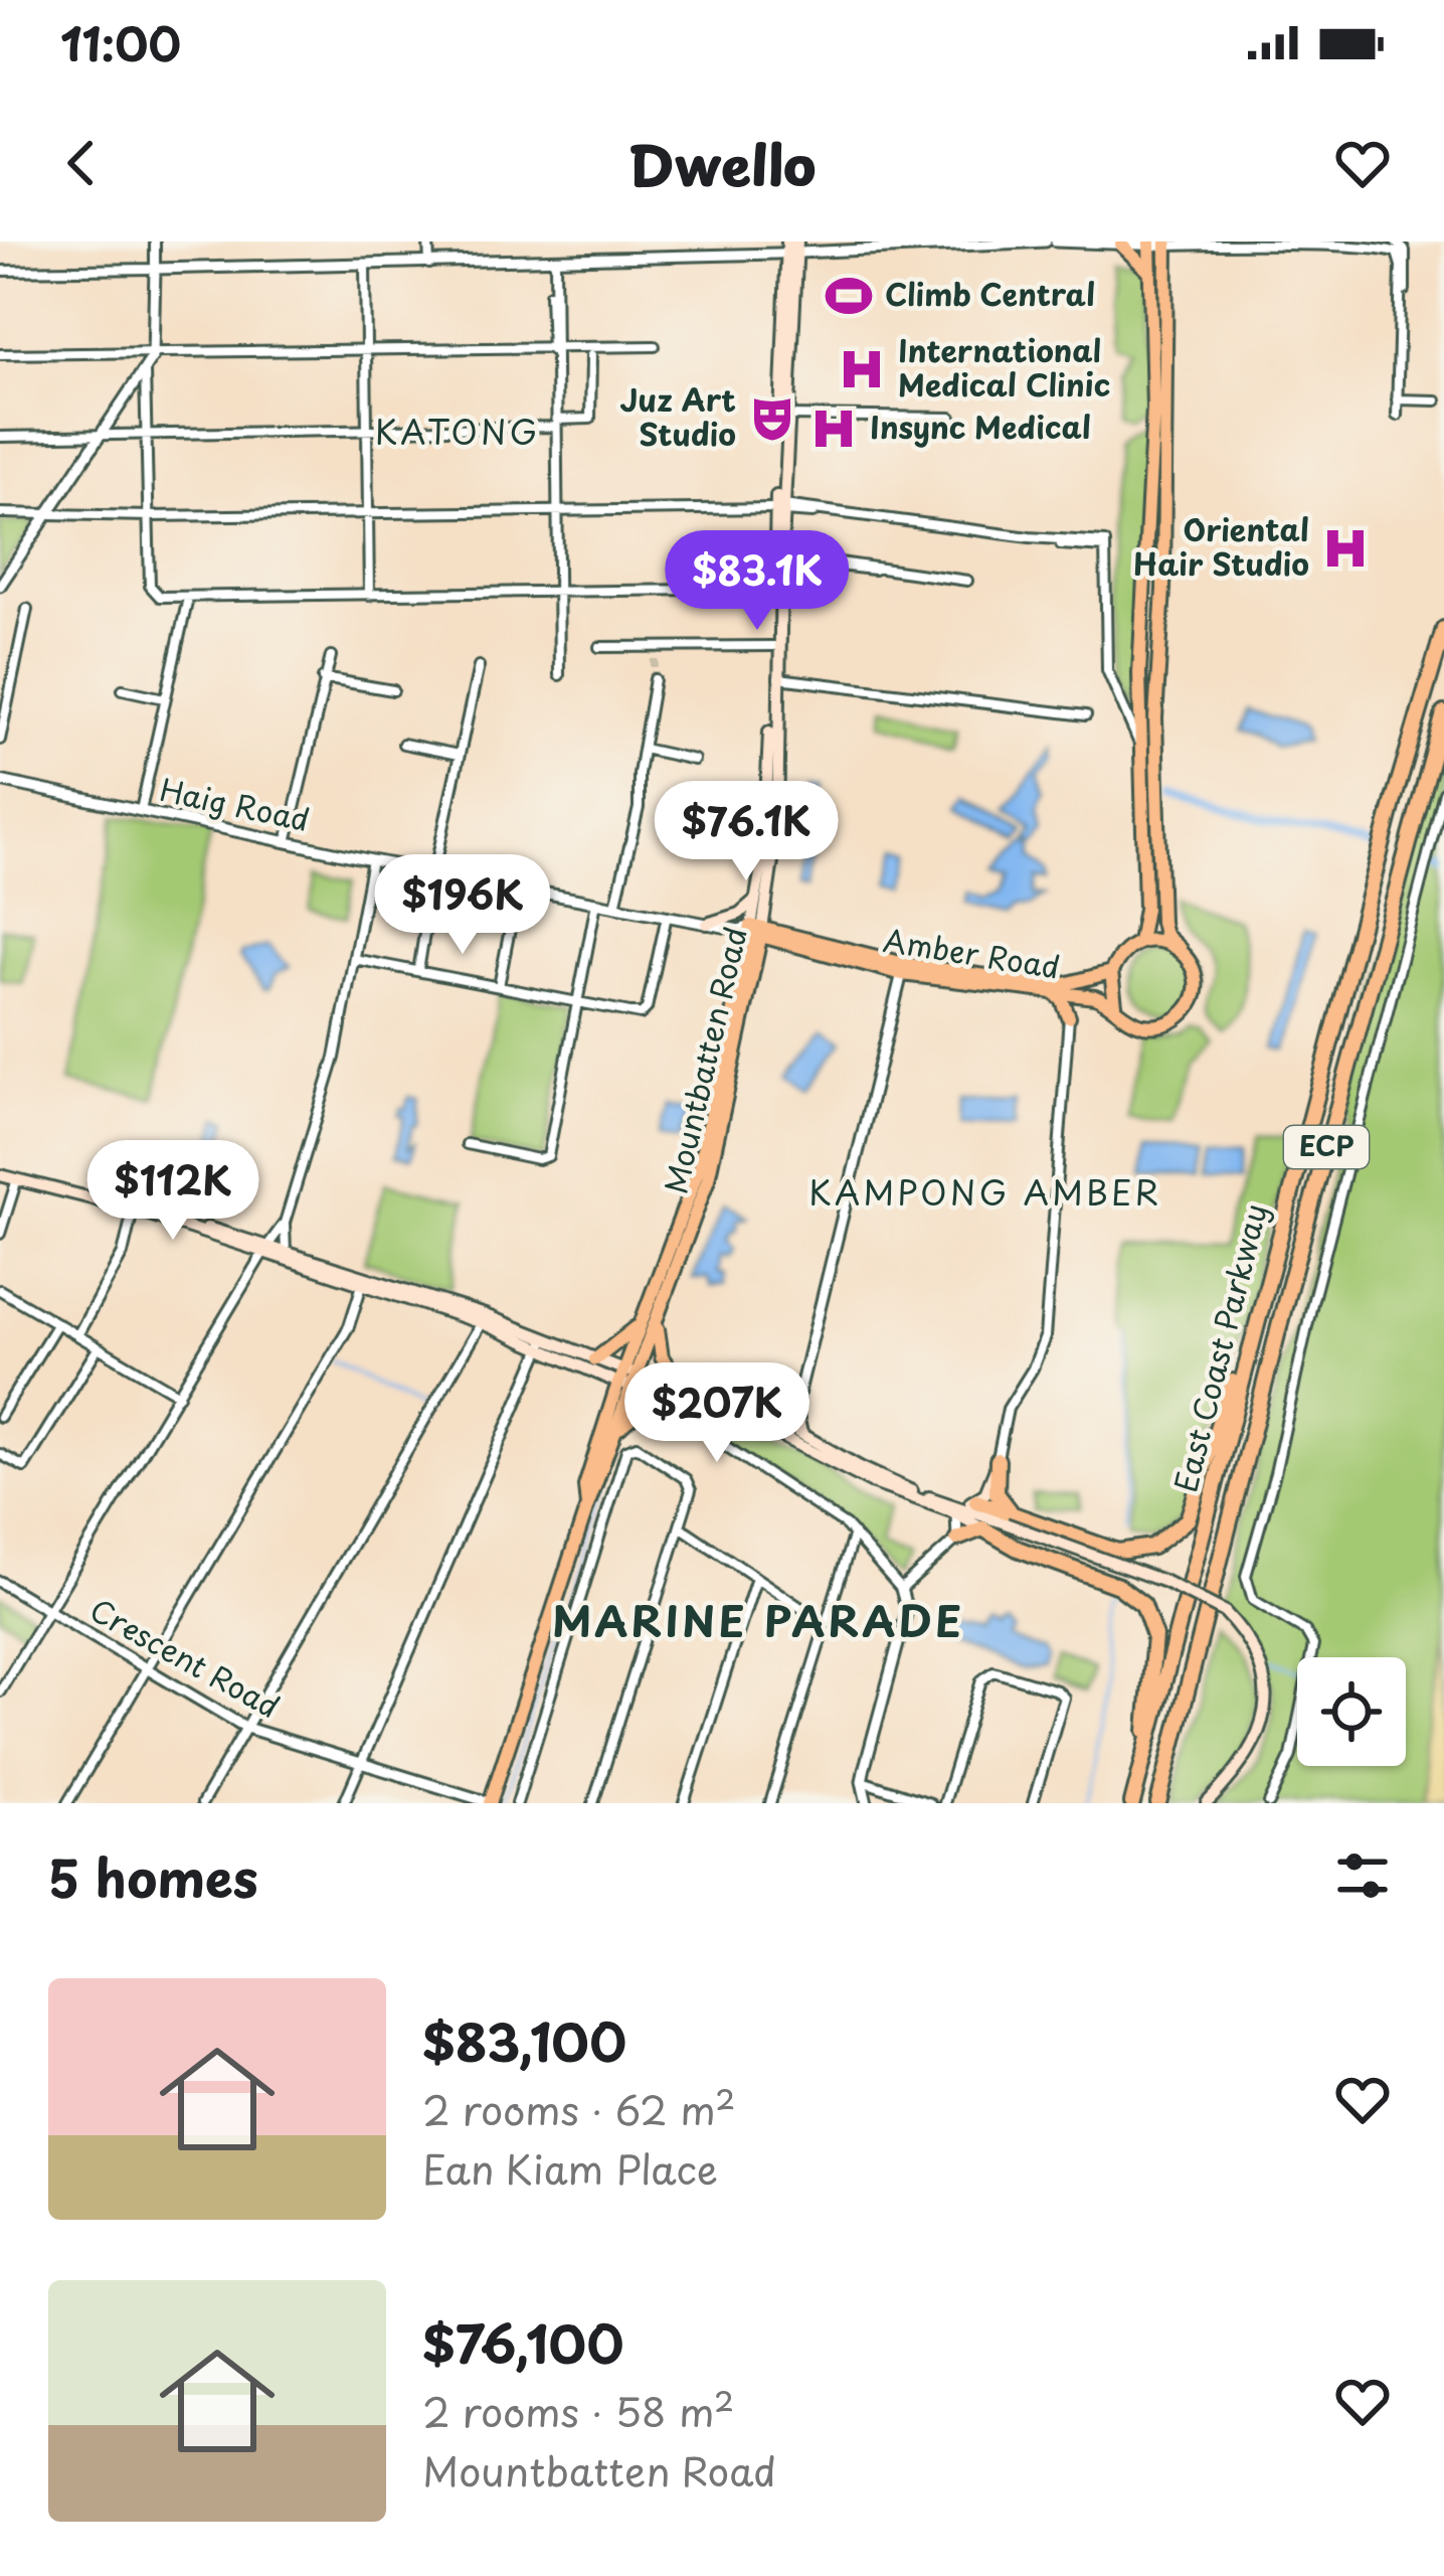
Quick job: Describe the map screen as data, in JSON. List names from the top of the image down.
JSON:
{
  "streets": {
    "highway": ["ECP", "East Coast Parkway"],
    "main road": ["Amber Road", "Mountbatten Road"],
    "street": ["Haig Road", "Crescent Road"]
  },
  "crossings": [
    ["Haig Road", "Amber Road"],
    ["Haig Road", "Mountbatten Road"],
    ["Amber Road", "Mountbatten Road"],
    ["Mountbatten Road", "Crescent Road"],
    ["ECP", "East Coast Parkway"]
  ],
  "districts": ["KATONG", "KAMPONG AMBER", "MARINE PARADE"],
  "places": {
    "sports": ["Climb Central"],
    "hospital": ["International Medical Clinic", "Insync Medical", "Oriental Hair Studio"],
    "theatre": ["Juz Art Studio"]
  },
  "page": {
    "status": "11:00",
    "header": "Dwello",
    "price": [
      "$83.1K",
      "$76.1K",
      "$196K",
      "$112K",
      "$207K"
    ],
    "heading": "5 homes",
    "list": [
      {
        "name": "$83,100",
        "note": "2 rooms · 62 m² · Ean Kiam Place"
      },
      {
        "name": "$76,100",
        "note": "2 rooms · 58 m² · Mountbatten Road"
      }
    ]
  }
}
